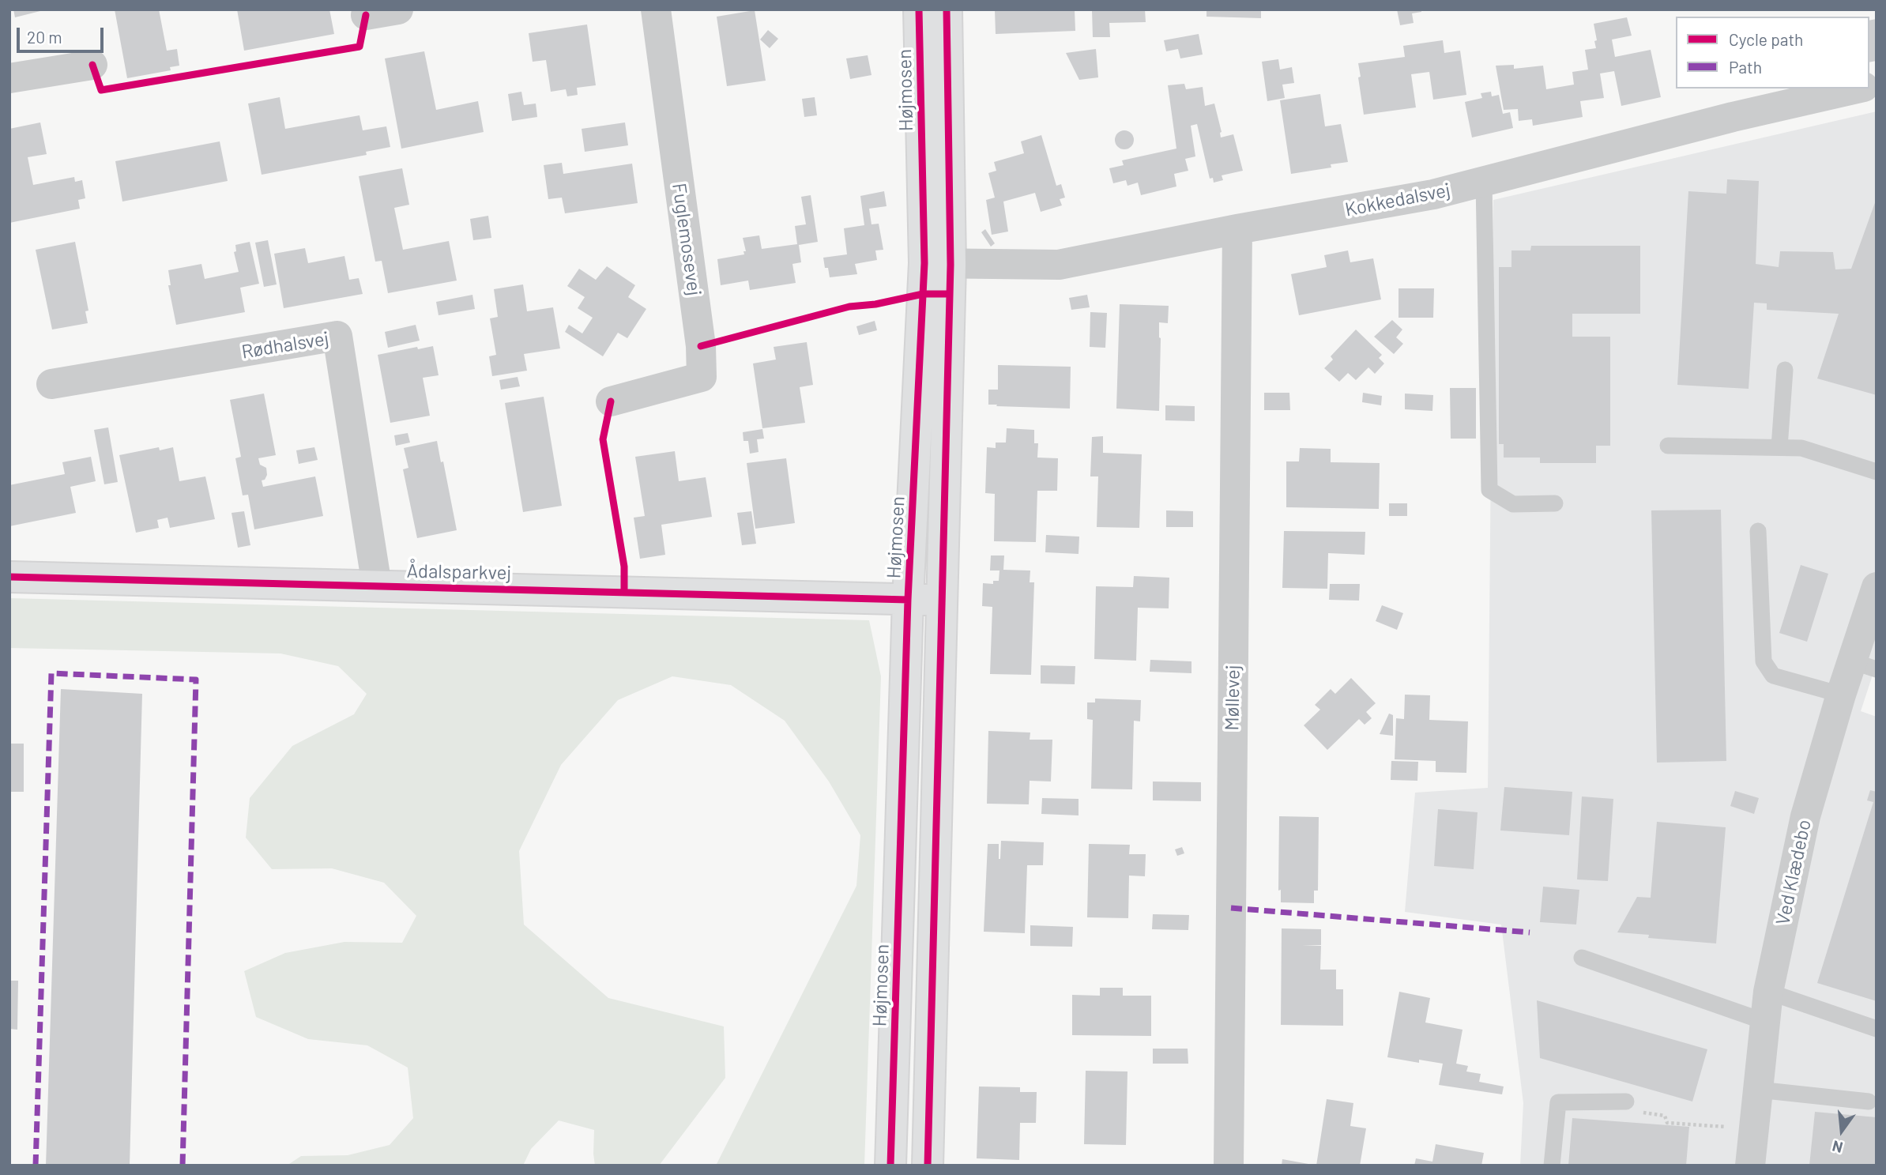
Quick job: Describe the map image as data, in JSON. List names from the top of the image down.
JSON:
{
  "streets": {
    "street": [
      "Højmosen",
      "Kokkedalsvej",
      "Fuglemosevej",
      "Rødhalsvej",
      "Ådalsparkvej",
      "Møllevej",
      "Ved Klædebo"
    ]
  },
  "crossings": [
    ["Højmosen", "Kokkedalsvej"],
    ["Højmosen", "Ådalsparkvej"],
    ["Kokkedalsvej", "Møllevej"],
    ["Rødhalsvej", "Ådalsparkvej"]
  ],
  "legend": ["Cycle path", "Path"],
  "scale_bar": "20 m",
  "north": "bottom"
}
